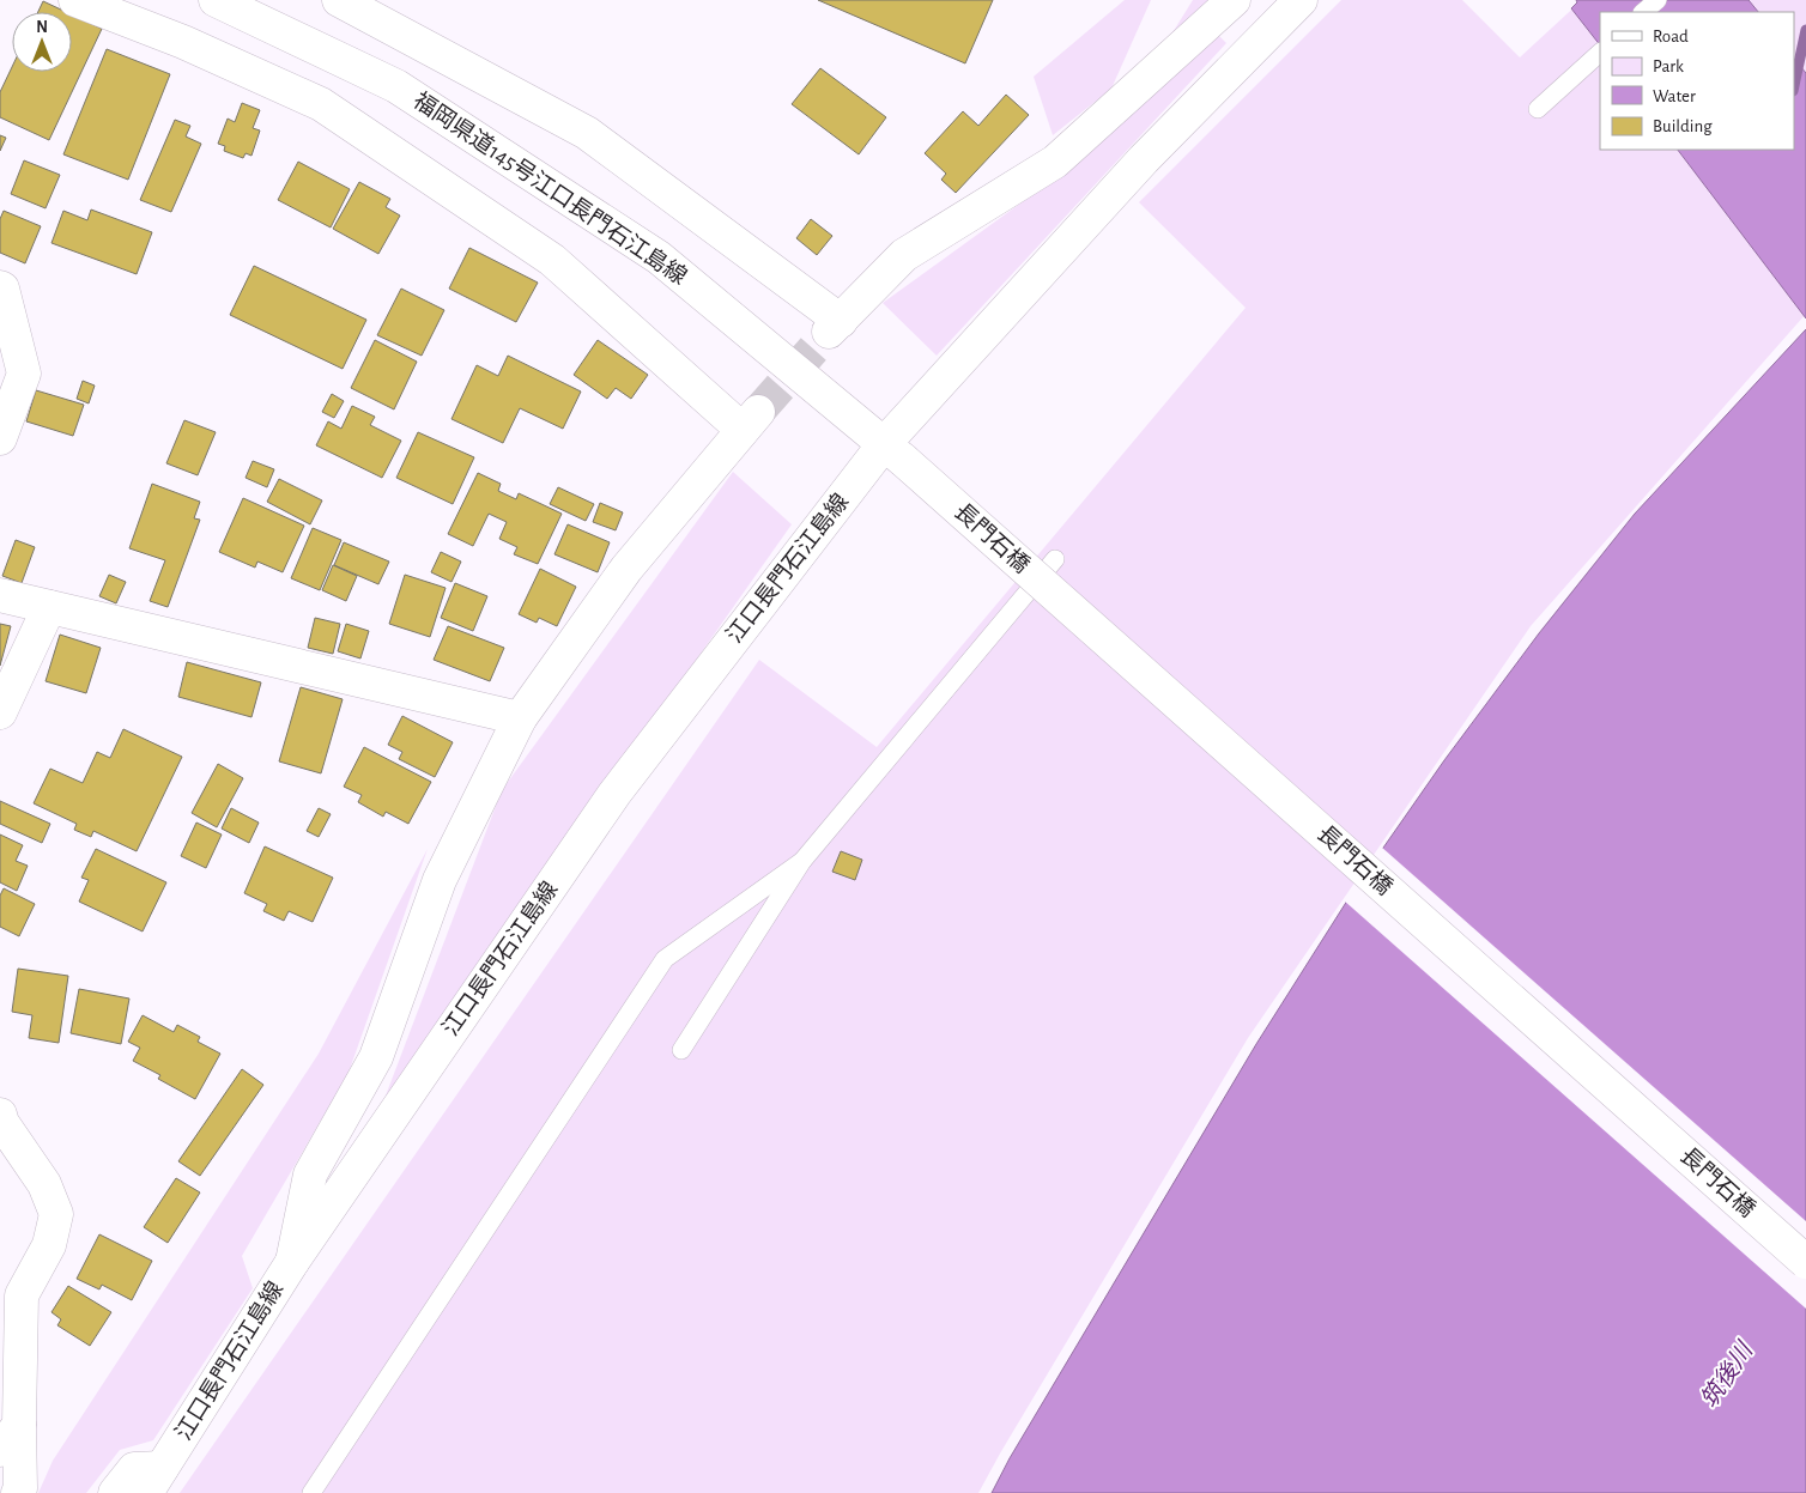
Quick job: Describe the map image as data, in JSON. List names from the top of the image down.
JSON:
{
  "streets": {
    "street": ["福岡県道145号江口長門石江島線", "長門石橋", "江口長門石江島線"]
  },
  "crossings": [
    ["福岡県道145号江口長門石江島線", "長門石橋"],
    ["福岡県道145号江口長門石江島線", "江口長門石江島線"],
    ["長門石橋", "江口長門石江島線"]
  ],
  "water": ["筑後川"],
  "legend": [
    "Road",
    "Park",
    "Water",
    "Building"
  ],
  "north": "top"
}
